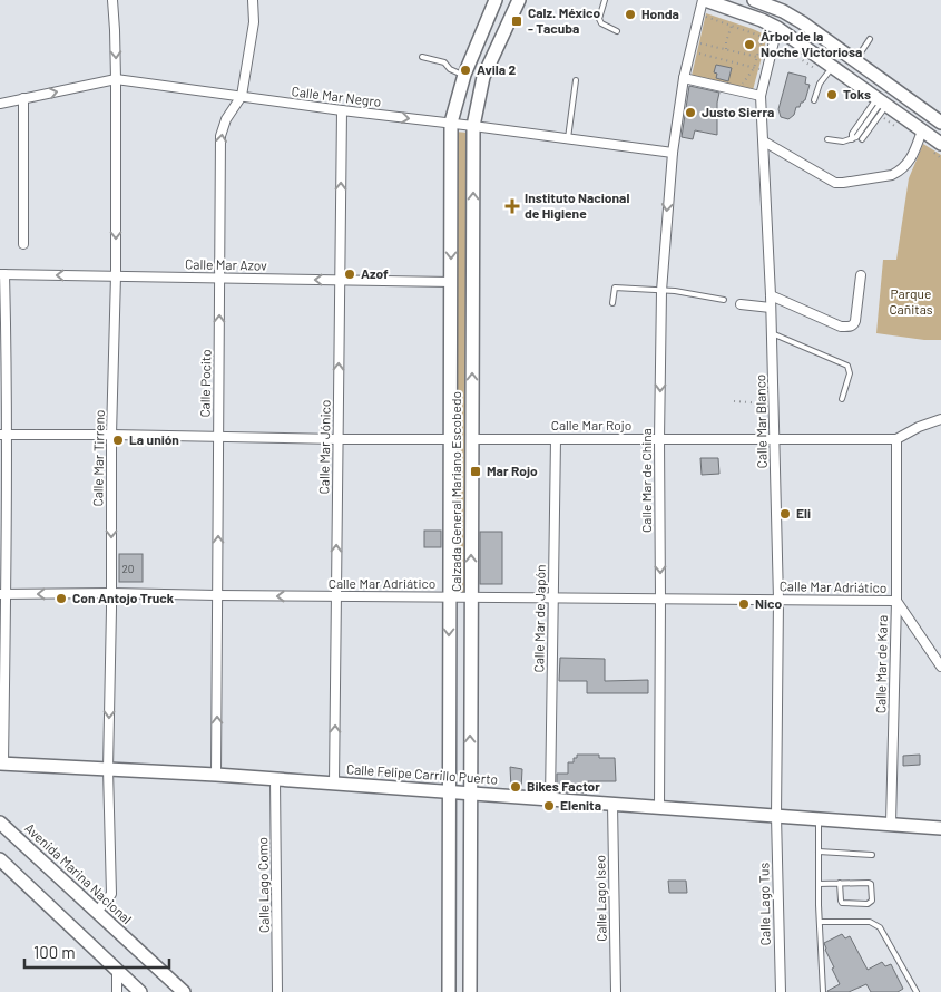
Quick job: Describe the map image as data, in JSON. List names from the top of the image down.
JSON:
{
  "streets": {
    "main road": ["Calzada General Mariano Escobedo", "Calle Felipe Carrillo Puerto", "Avenida Marina Nacional"],
    "street": [
      "Calle Mar Negro",
      "Calle Mar Azov",
      "Calle Pocito",
      "Calle Mar Blanco",
      "Calle Mar Rojo",
      "Calle Mar Jónico",
      "Calle Mar Tirreno",
      "Calle Mar de China",
      "Calle Mar Adriático",
      "Calle Mar de Japón",
      "Calle Mar de Kara",
      "Calle Lago Como",
      "Calle Lago Iseo",
      "Calle Lago Tus"
    ]
  },
  "crossings": [
    ["Calle Mar Negro", "Calle Pocito"],
    ["Calle Mar Negro", "Calle Mar Jónico"],
    ["Calle Mar Negro", "Calle Mar Tirreno"],
    ["Calle Mar Negro", "Calle Mar de China"],
    ["Calle Mar Negro", "Calzada General Mariano Escobedo"],
    ["Calle Mar Azov", "Calle Pocito"],
    ["Calle Mar Azov", "Calle Mar Jónico"],
    ["Calle Mar Azov", "Calle Mar Tirreno"],
    ["Calle Mar Azov", "Calzada General Mariano Escobedo"],
    ["Calle Pocito", "Calle Mar Adriático"],
    ["Calle Pocito", "Calle Felipe Carrillo Puerto"],
    ["Calle Mar Blanco", "Calle Mar Rojo"],
    ["Calle Mar Blanco", "Calle Mar Adriático"],
    ["Calle Mar Blanco", "Calle Felipe Carrillo Puerto"],
    ["Calle Mar Blanco", "Calle Lago Tus"],
    ["Calle Mar Rojo", "Calle Mar de China"],
    ["Calle Mar Rojo", "Calzada General Mariano Escobedo"],
    ["Calle Mar Rojo", "Calle Mar de Japón"],
    ["Calle Mar Rojo", "Calle Mar de Kara"],
    ["Calle Mar Jónico", "Calle Mar Adriático"],
    ["Calle Mar Jónico", "Calle Felipe Carrillo Puerto"],
    ["Calle Mar Tirreno", "Calle Mar Adriático"],
    ["Calle Mar Tirreno", "Calle Felipe Carrillo Puerto"],
    ["Calle Mar Tirreno", "Avenida Marina Nacional"],
    ["Calle Mar de China", "Calle Mar Adriático"],
    ["Calle Mar de China", "Calle Felipe Carrillo Puerto"],
    ["Calzada General Mariano Escobedo", "Calle Mar Adriático"],
    ["Calzada General Mariano Escobedo", "Calle Felipe Carrillo Puerto"],
    ["Calle Mar Adriático", "Calle Mar de Japón"],
    ["Calle Mar Adriático", "Calle Mar de Kara"],
    ["Calle Mar de Japón", "Calle Felipe Carrillo Puerto"],
    ["Calle Mar de Kara", "Calle Felipe Carrillo Puerto"],
    ["Calle Felipe Carrillo Puerto", "Calle Lago Como"],
    ["Calle Felipe Carrillo Puerto", "Calle Lago Iseo"],
    ["Calle Felipe Carrillo Puerto", "Calle Lago Tus"]
  ],
  "one_way": [
    "Calle Mar Azov",
    "Calle Pocito",
    "Calle Mar Jónico",
    "Calle Mar Tirreno",
    "Calle Mar de China"
  ],
  "parks": ["Parque Cañitas"],
  "places": {
    "other": [
      "Honda",
      "Árbol de la Noche Victoriosa",
      "Avila 2",
      "Toks",
      "Justo Sierra",
      "Azof",
      "La unión",
      "Eli",
      "Con Antojo Truck",
      "Nico",
      "Bikes Factor",
      "Elenita"
    ],
    "transit": ["Calz. México - Tacuba", "Mar Rojo"],
    "health": ["Instituto Nacional de Higiene"]
  },
  "house_numbers": ["20"],
  "scale_bar": "100 m"
}
